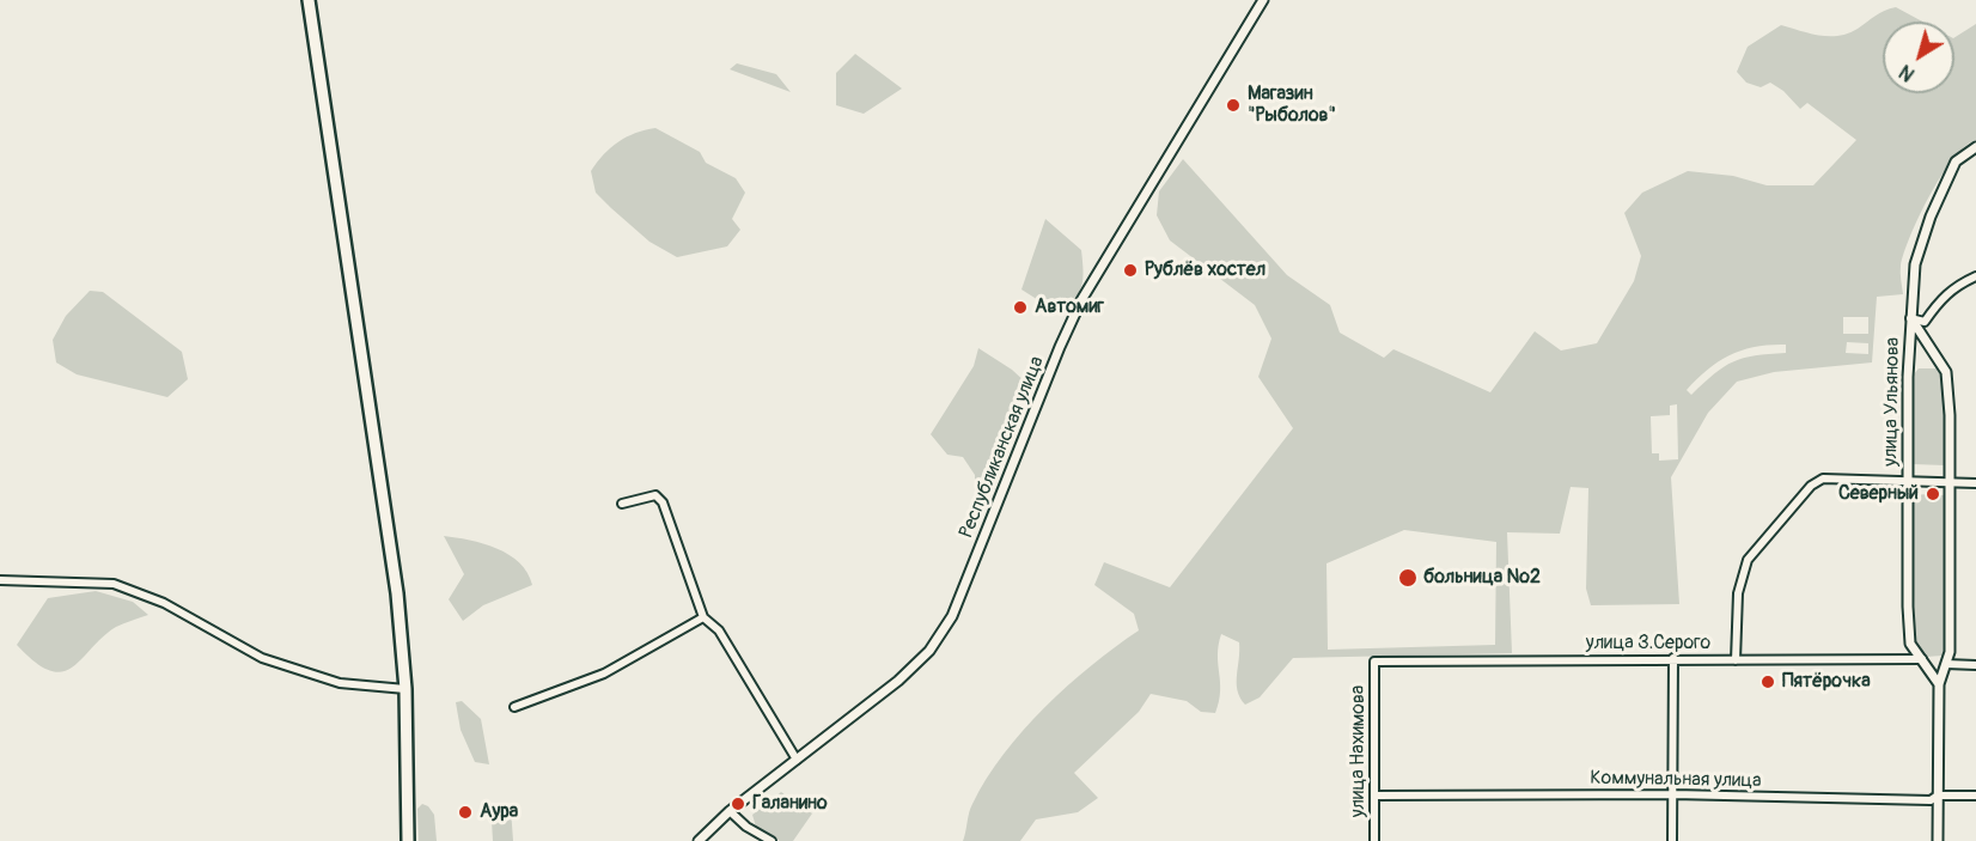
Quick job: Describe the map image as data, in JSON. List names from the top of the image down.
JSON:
{
  "streets": {
    "street": [
      "улица Ульянова",
      "Республиканская улица",
      "улица З.Серого",
      "улица Нахимова",
      "Коммунальная улица"
    ]
  },
  "crossings": [
    ["улица Ульянова", "улица З.Серого"],
    ["улица Ульянова", "Коммунальная улица"],
    ["улица З.Серого", "улица Нахимова"],
    ["улица Нахимова", "Коммунальная улица"]
  ],
  "places": [
    "Магазин \"Рыболов\"",
    "Рублёв хостел",
    "Автомиг",
    "Северный",
    "больница №2",
    "Пятёрочка",
    "Галанино",
    "Аура"
  ],
  "north": "bottom left"
}
